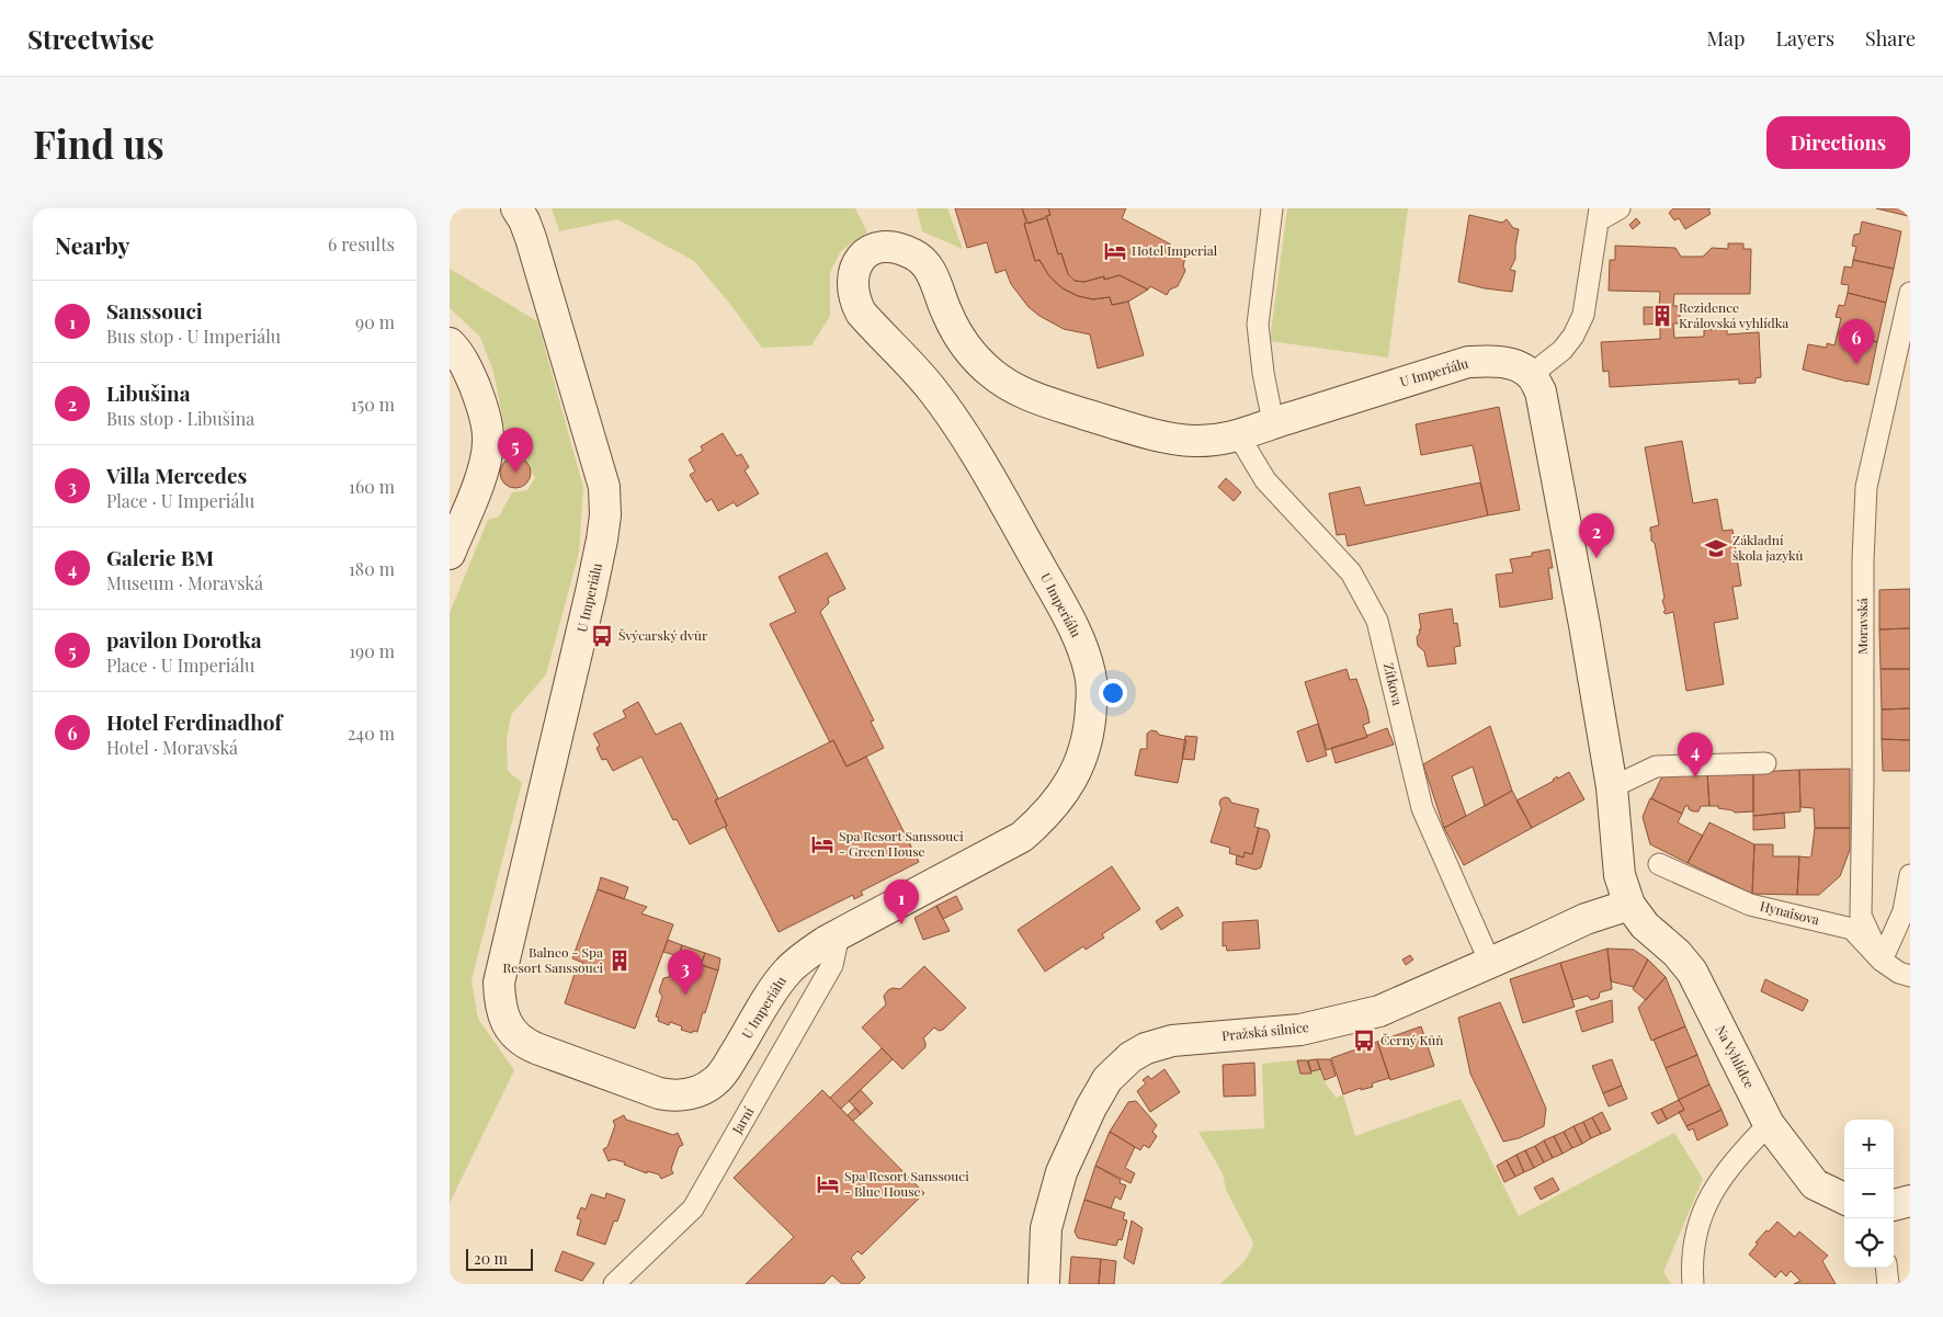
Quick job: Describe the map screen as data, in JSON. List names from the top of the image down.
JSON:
{
  "streets": {
    "street": [
      "U Imperiálu",
      "Moravská",
      "Zítkova",
      "Hynaisova",
      "Pražská silnice",
      "Na Vyhlídce",
      "Jarní"
    ]
  },
  "crossings": [
    ["U Imperiálu", "Zítkova"],
    ["U Imperiálu", "Na Vyhlídce"],
    ["U Imperiálu", "Jarní"],
    ["Moravská", "Hynaisova"],
    ["Zítkova", "Pražská silnice"],
    ["Pražská silnice", "Na Vyhlídce"]
  ],
  "places": {
    "hotel": ["Hotel Imperial", "Spa Resort Sanssouci - Green House", "Spa Resort Sanssouci - Blue House"],
    "building": ["Rezidence Královská vyhlídka", "Balneo - Spa Resort Sanssouci"],
    "school or university": ["Základní škola jazyků"],
    "bus stop": ["Švýcarský dvůr", "Černý Kůň"]
  },
  "scale_bar": "20 m",
  "page": {
    "header": "Streetwise",
    "nav": ["Map", "Layers", "Share"],
    "buttons": "Directions",
    "title": "Find us",
    "heading": ["Nearby", "6 results"],
    "list": [
      {
        "mark": "1",
        "name": "Sanssouci",
        "note": "Bus stop · U Imperiálu",
        "value": "90 m"
      },
      {
        "mark": "2",
        "name": "Libušina",
        "note": "Bus stop · Libušina",
        "value": "150 m"
      },
      {
        "mark": "3",
        "name": "Villa Mercedes",
        "note": "Place · U Imperiálu",
        "value": "160 m"
      },
      {
        "mark": "4",
        "name": "Galerie BM",
        "note": "Museum · Moravská",
        "value": "180 m"
      },
      {
        "mark": "5",
        "name": "pavilon Dorotka",
        "note": "Place · U Imperiálu",
        "value": "190 m"
      },
      {
        "mark": "6",
        "name": "Hotel Ferdinadhof",
        "note": "Hotel · Moravská",
        "value": "240 m"
      }
    ],
    "pins": [
      "6",
      "5",
      "2",
      "4",
      "1",
      "3"
    ],
    "map_buttons": ["+", "−"],
    "scale": "20 m"
  }
}
